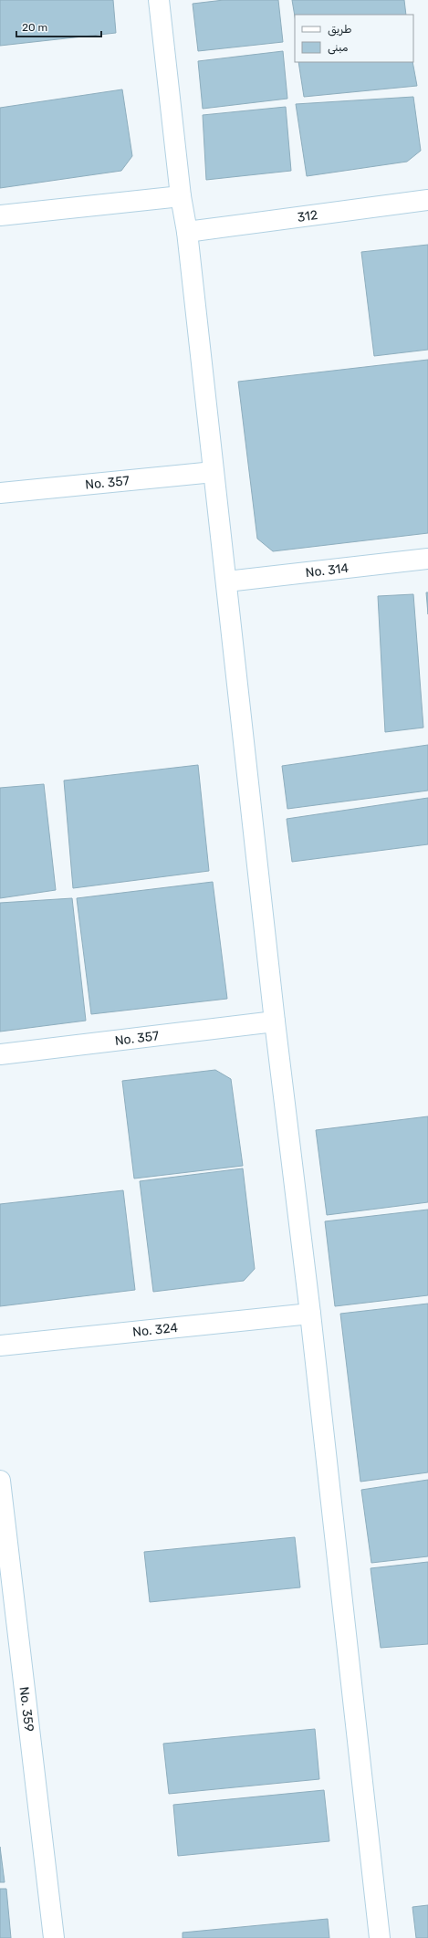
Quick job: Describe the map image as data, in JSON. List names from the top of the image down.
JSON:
{
  "streets": {
    "street": [
      "312",
      "No. 357",
      "No. 314",
      "No. 324",
      "No. 359"
    ]
  },
  "legend": ["طريق", "مبنى"],
  "scale_bar": "20 m"
}
